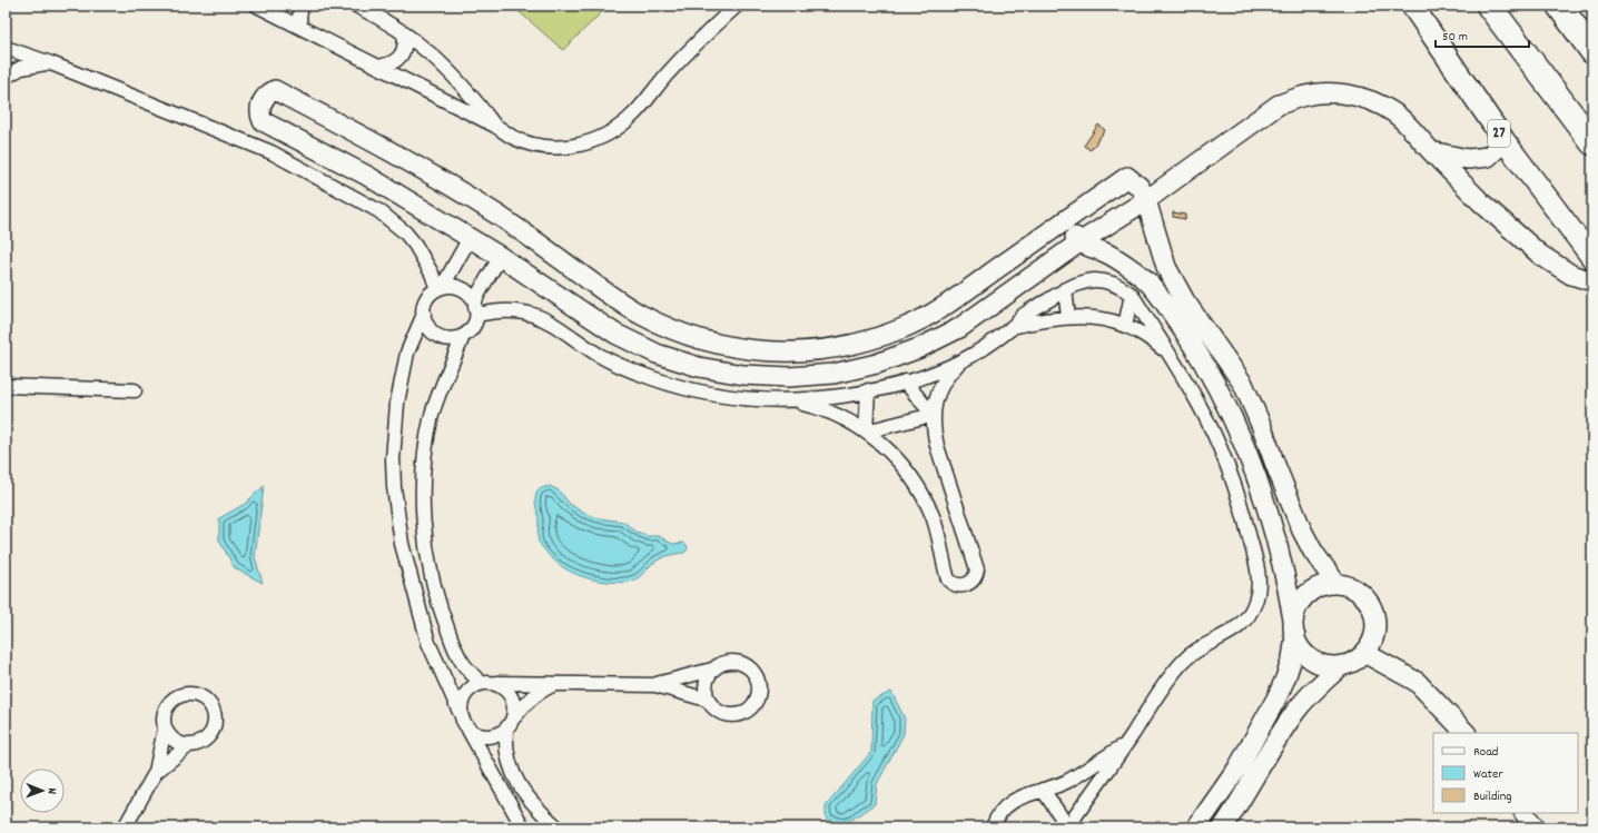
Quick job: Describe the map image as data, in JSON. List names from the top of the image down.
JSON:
{
  "streets": {
    "main road": ["27"]
  },
  "legend": ["Road", "Water", "Building"],
  "scale_bar": "50 m",
  "north": "right"
}
